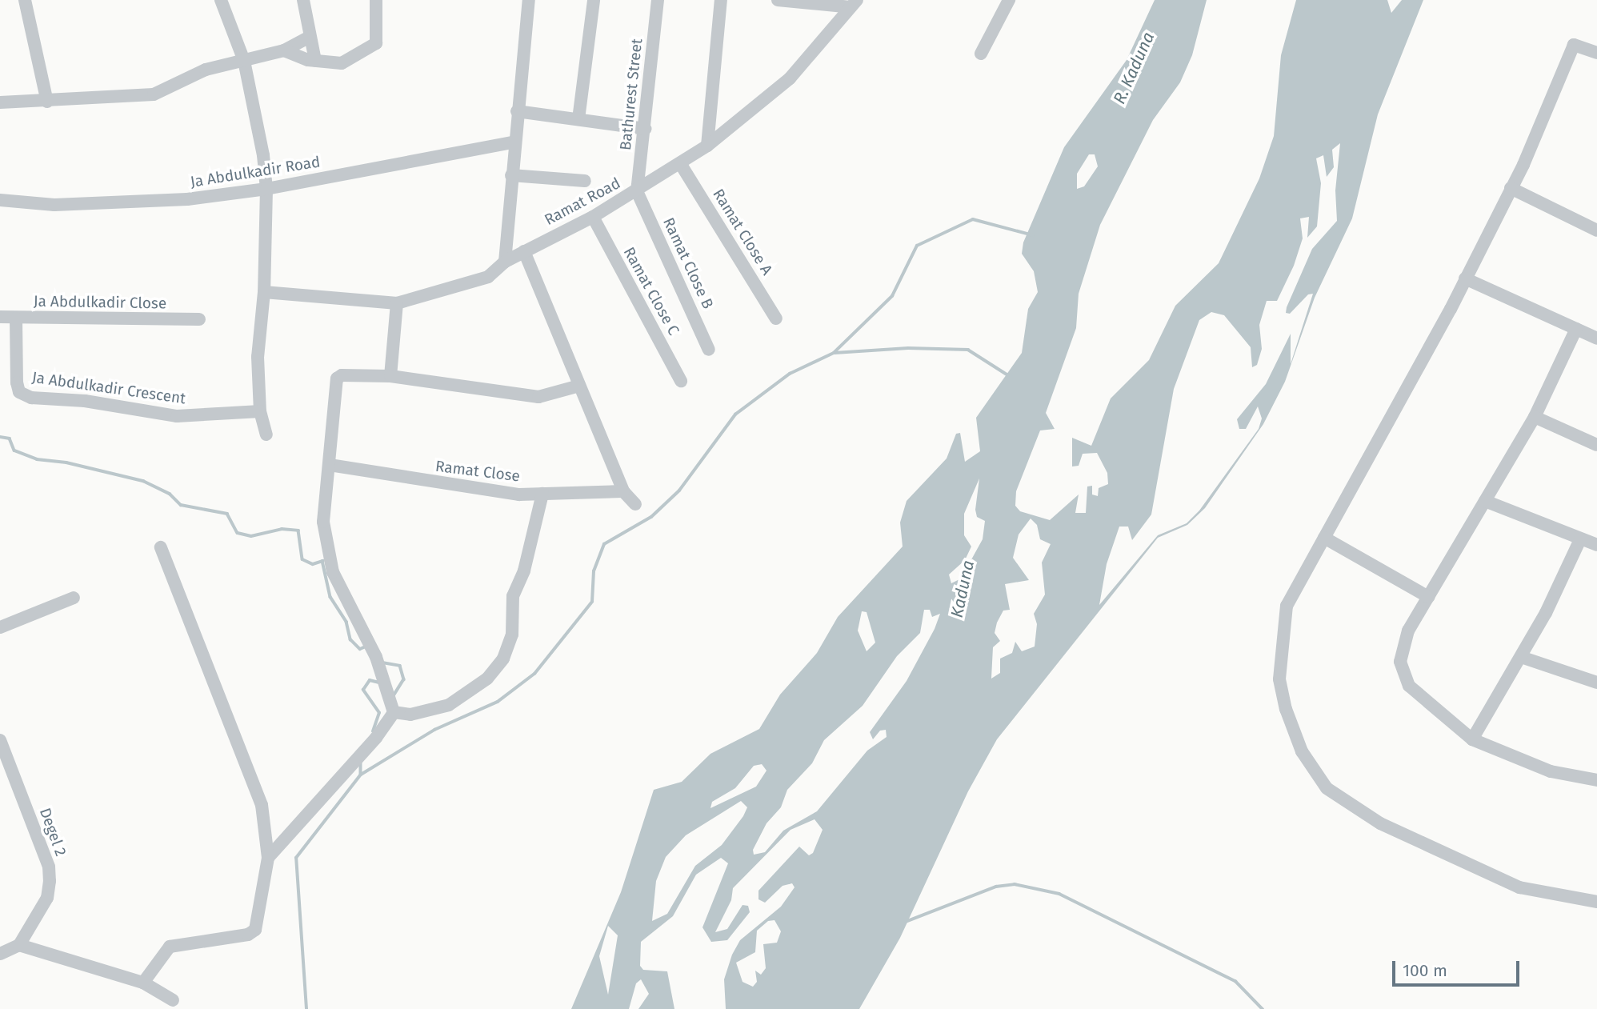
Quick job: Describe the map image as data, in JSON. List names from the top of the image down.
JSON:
{
  "streets": {
    "street": [
      "Bathurest Street",
      "Ja Abdulkadir Road",
      "Ramat Road",
      "Ramat Close A",
      "Ramat Close B",
      "Ramat Close C",
      "Ja Abdulkadir Close",
      "Ja Abdulkadir Crescent",
      "Ramat Close",
      "Degel 2"
    ]
  },
  "crossings": [
    ["Bathurest Street", "Ramat Road"],
    ["Bathurest Street", "Ramat Close B"],
    ["Ramat Road", "Ramat Close A"],
    ["Ramat Road", "Ramat Close B"],
    ["Ramat Road", "Ramat Close C"],
    ["Ja Abdulkadir Close", "Ja Abdulkadir Crescent"]
  ],
  "water": ["R. Kaduna", "Kaduna"],
  "scale_bar": "100 m"
}
